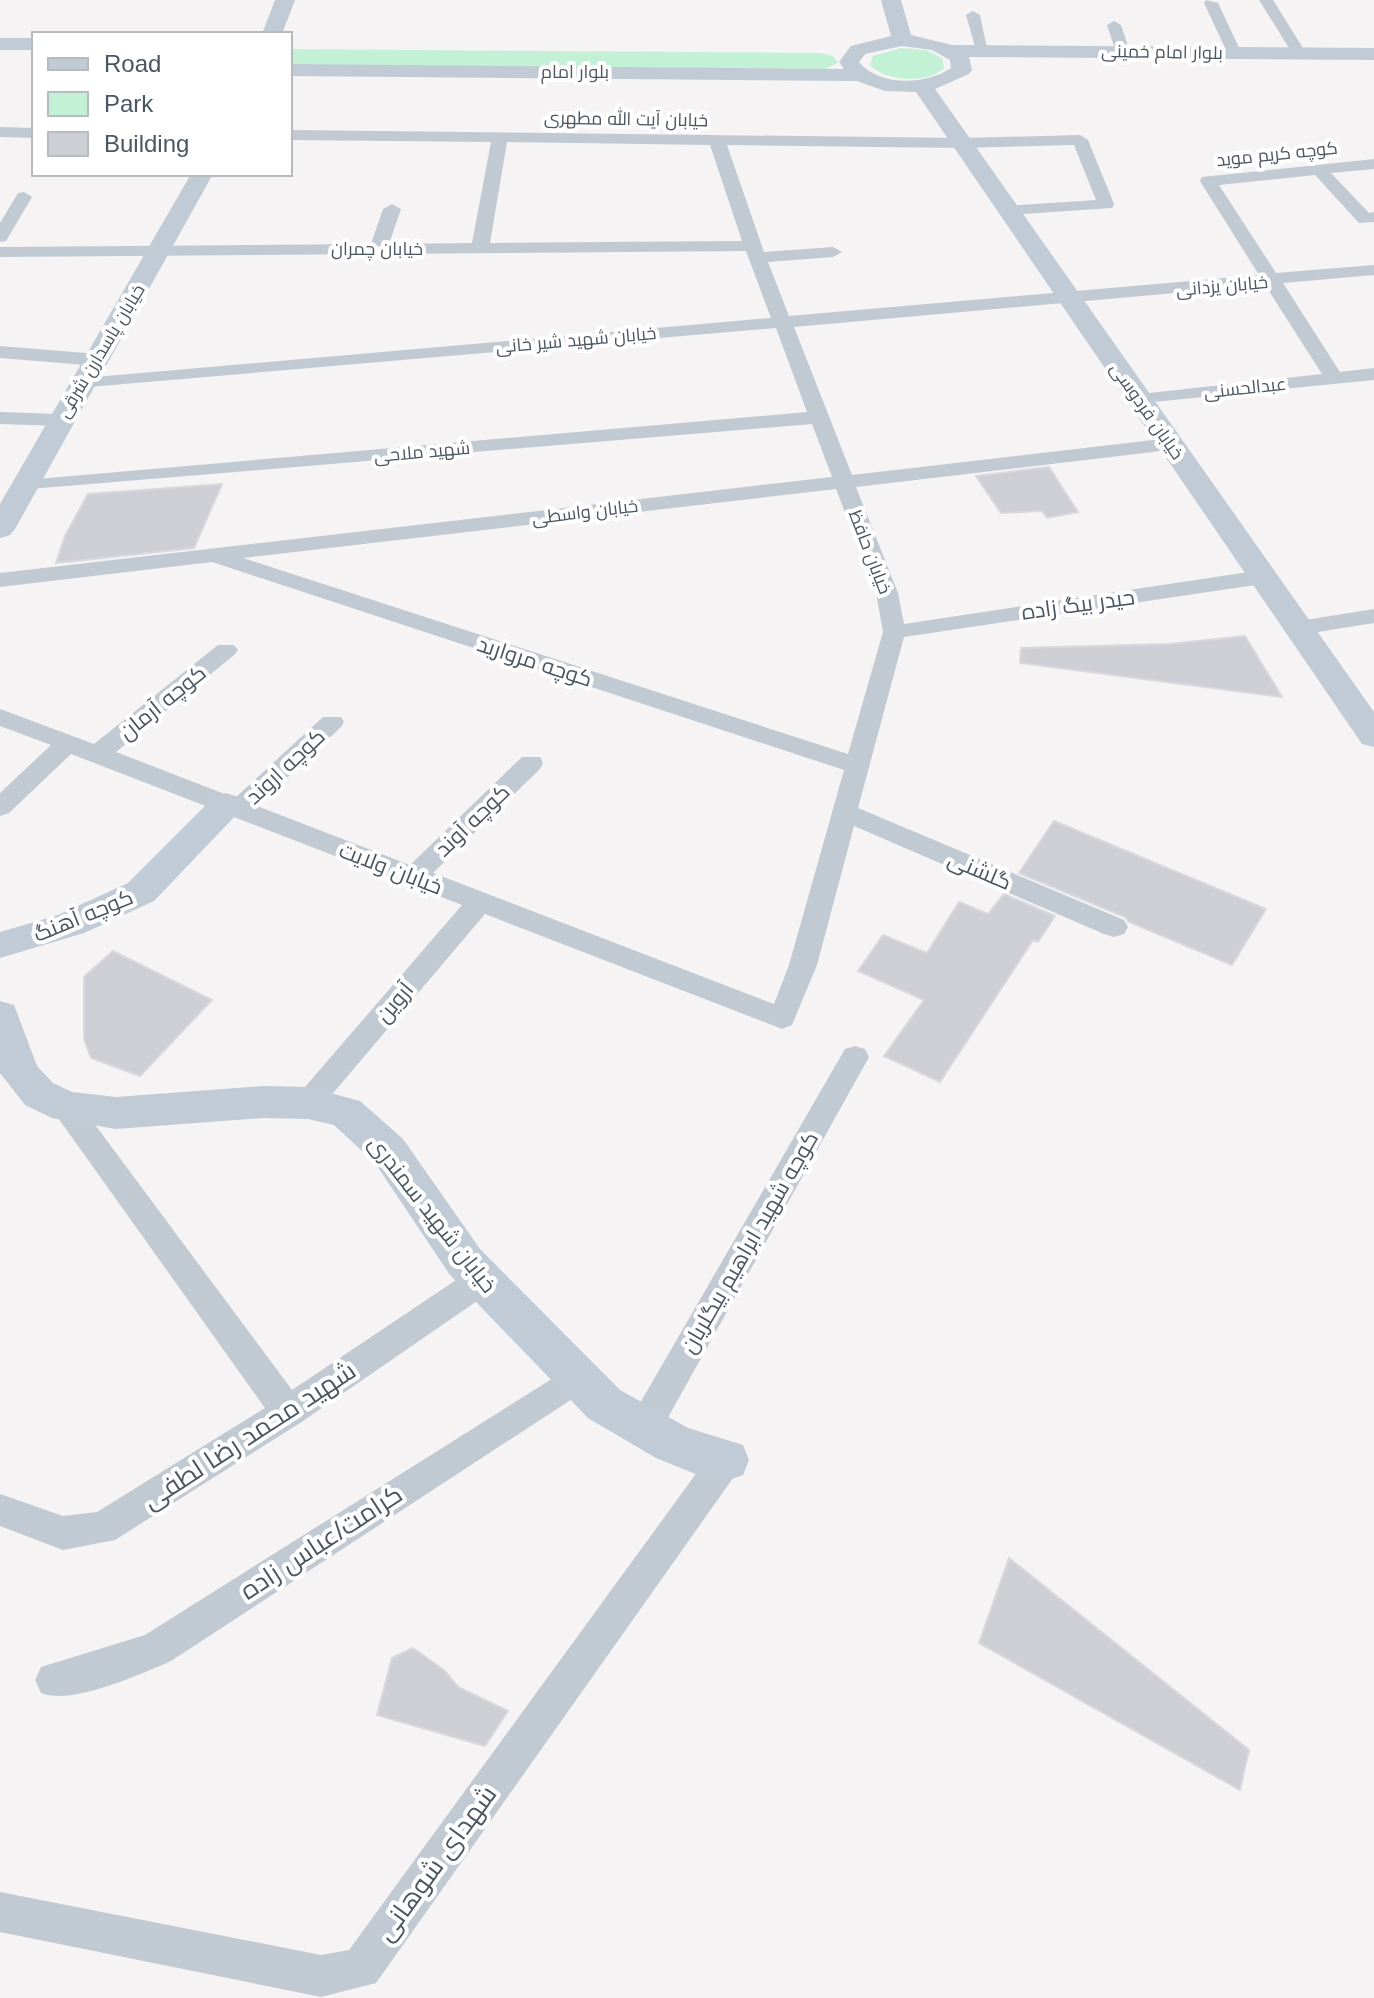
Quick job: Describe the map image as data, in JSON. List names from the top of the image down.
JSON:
{
  "streets": {
    "street": [
      "بلوار امام خمینی",
      "بلوار امام",
      "خیابان آیت الله مطهری",
      "کوچه کریم موید",
      "خیابان چمران",
      "خیابان یزدانی",
      "خیابان شهید شیر خانی",
      "خیابان پاسدارن شرقی",
      "عبدالحسنی",
      "خیابان فردوسی",
      "شهید ملاحی",
      "خیابان واسطی",
      "خیابان حافظ",
      "حیدر بیگ زاده",
      "کوچه مروارید",
      "کوچه آرمان",
      "کوچه اروند",
      "کوچه آوند",
      "خیابان ولایت",
      "گلشنی",
      "کوچه آهنگ",
      "آروین",
      "خیابان شهید سمندری",
      "کوچه شهید ابراهیم بیگلریان",
      "شهید محمد رضا لطفی",
      "کرامت/عباس زاده",
      "شهدای شوهانی"
    ]
  },
  "crossings": [
    ["بلوار امام", "خیابان فردوسی"],
    ["خیابان آیت الله مطهری", "خیابان فردوسی"],
    ["خیابان آیت الله مطهری", "خیابان حافظ"],
    ["کوچه کریم موید", "خیابان یزدانی"],
    ["خیابان چمران", "خیابان پاسدارن شرقی"],
    ["خیابان چمران", "خیابان حافظ"],
    ["خیابان یزدانی", "خیابان شهید شیر خانی"],
    ["خیابان یزدانی", "خیابان فردوسی"],
    ["خیابان شهید شیر خانی", "خیابان پاسدارن شرقی"],
    ["خیابان شهید شیر خانی", "خیابان فردوسی"],
    ["خیابان شهید شیر خانی", "خیابان حافظ"],
    ["خیابان پاسدارن شرقی", "شهید ملاحی"],
    ["عبدالحسنی", "خیابان فردوسی"],
    ["خیابان فردوسی", "خیابان واسطی"],
    ["خیابان فردوسی", "حیدر بیگ زاده"],
    ["شهید ملاحی", "خیابان حافظ"],
    ["خیابان واسطی", "خیابان حافظ"],
    ["خیابان واسطی", "کوچه مروارید"],
    ["خیابان حافظ", "حیدر بیگ زاده"],
    ["خیابان حافظ", "کوچه مروارید"],
    ["خیابان حافظ", "خیابان ولایت"],
    ["خیابان حافظ", "گلشنی"],
    ["کوچه آرمان", "خیابان ولایت"],
    ["کوچه اروند", "خیابان ولایت"],
    ["کوچه اروند", "کوچه آهنگ"],
    ["کوچه آوند", "خیابان ولایت"],
    ["خیابان ولایت", "کوچه آهنگ"],
    ["خیابان ولایت", "آروین"],
    ["آروین", "خیابان شهید سمندری"],
    ["خیابان شهید سمندری", "کوچه شهید ابراهیم بیگلریان"],
    ["خیابان شهید سمندری", "شهید محمد رضا لطفی"],
    ["خیابان شهید سمندری", "کرامت/عباس زاده"],
    ["خیابان شهید سمندری", "شهدای شوهانی"]
  ],
  "legend": ["Road", "Park", "Building"]
}
